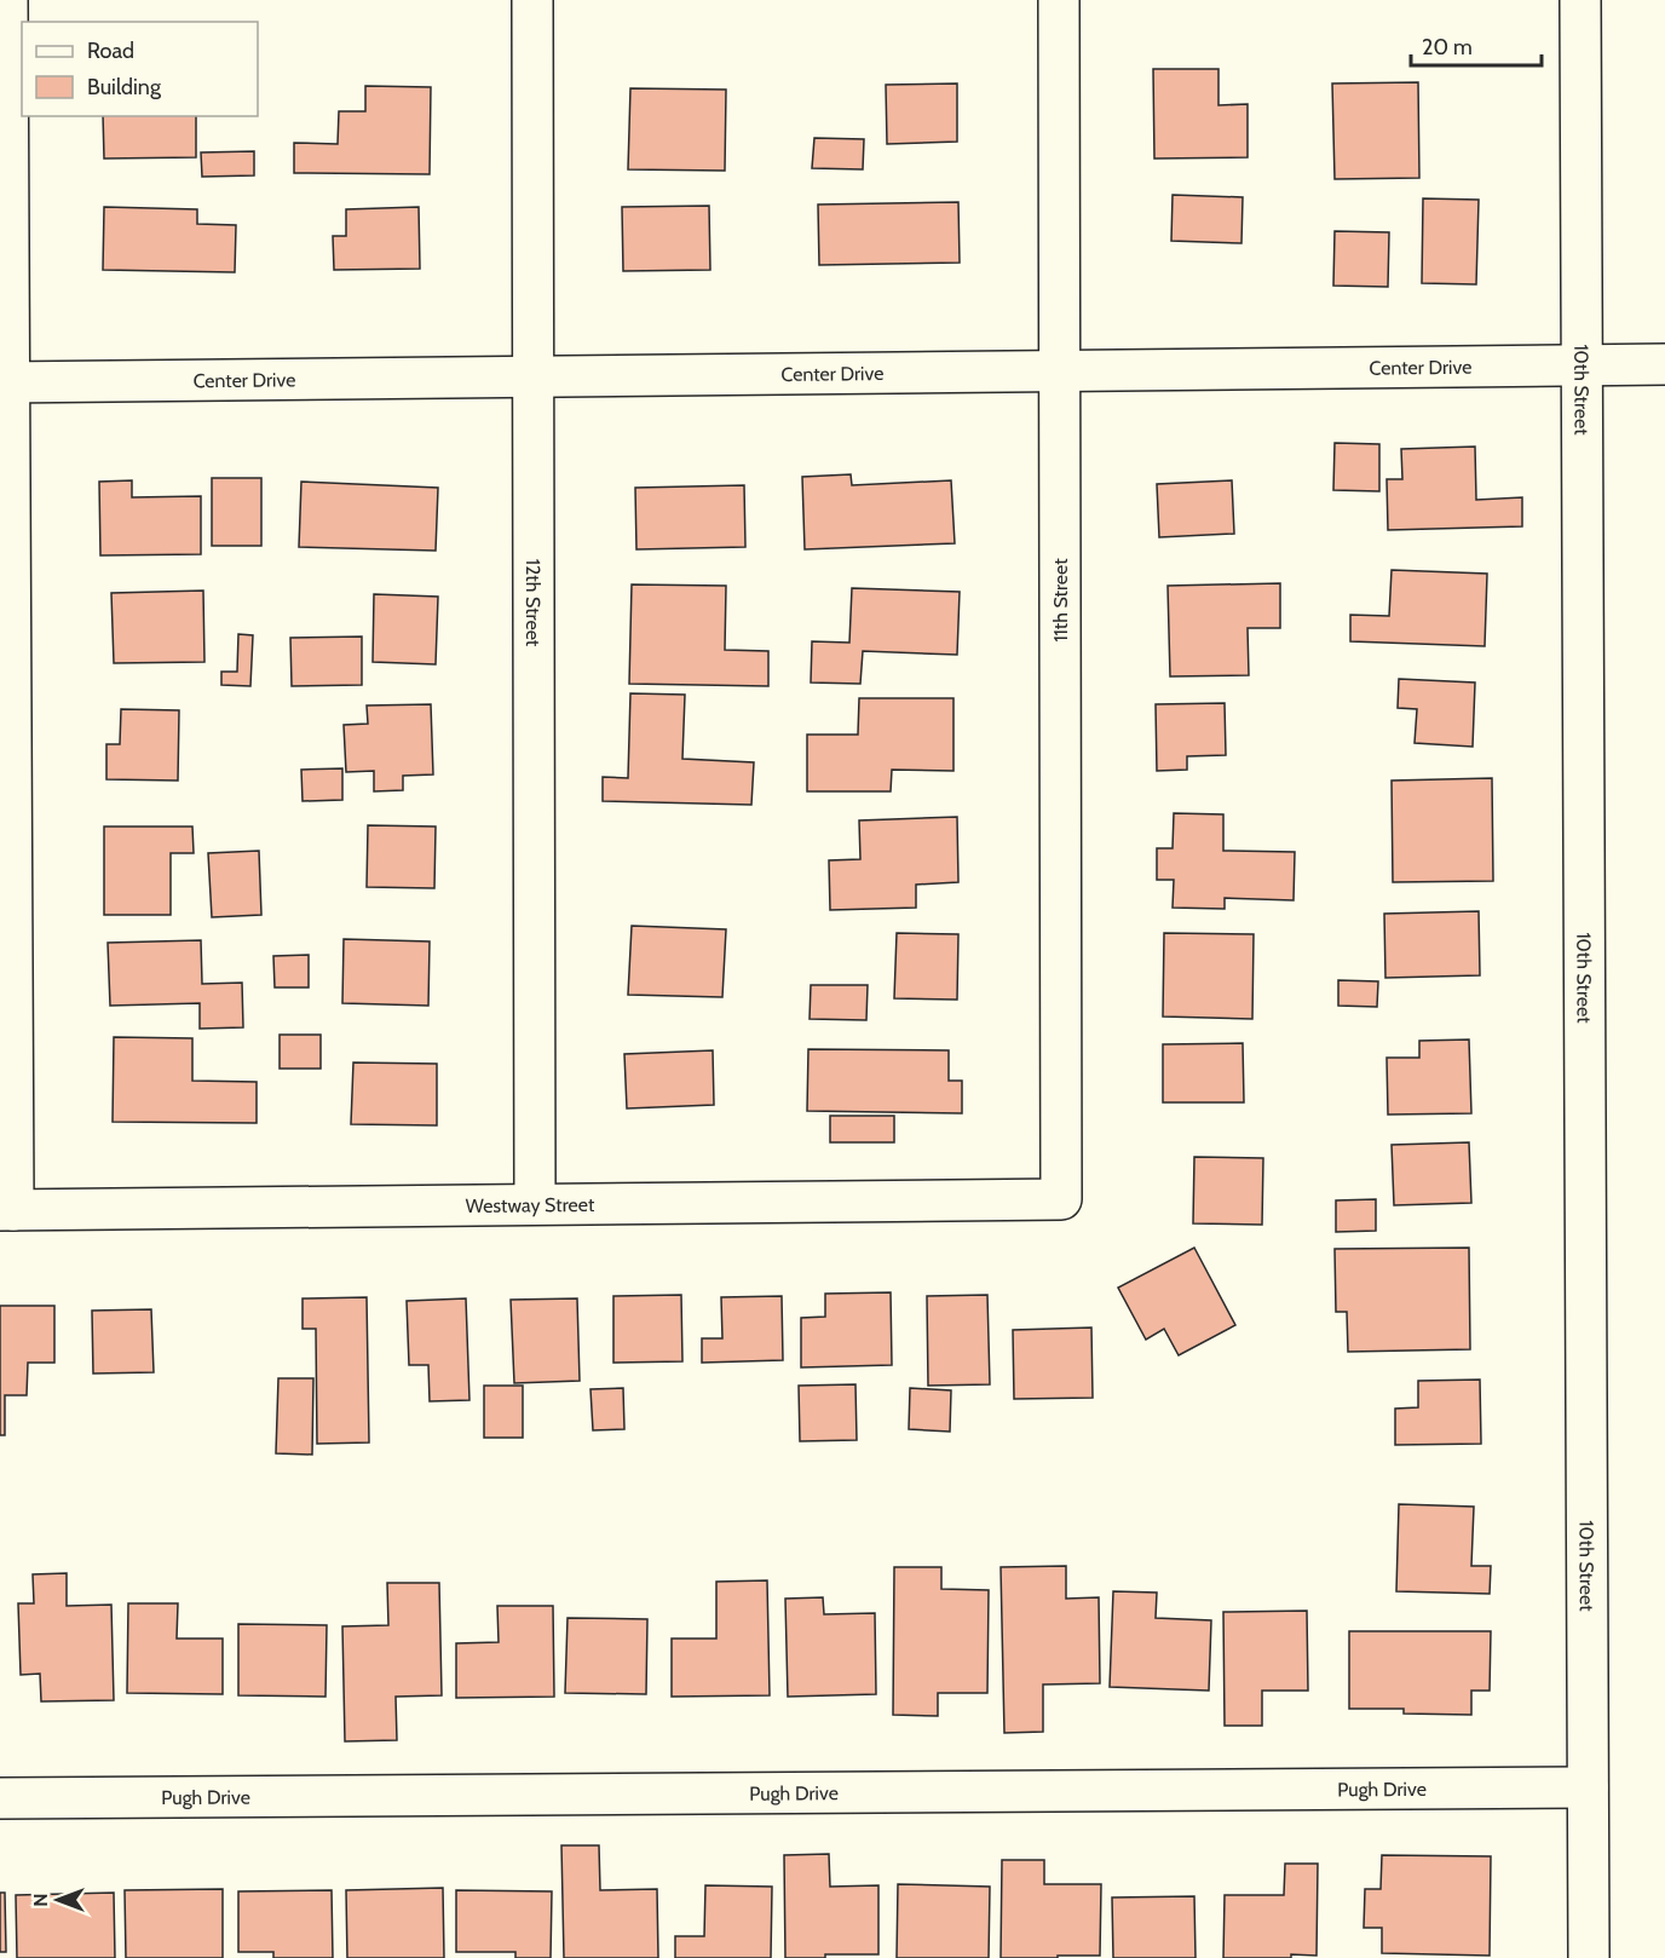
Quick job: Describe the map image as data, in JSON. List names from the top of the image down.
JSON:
{
  "streets": {
    "street": [
      "Center Drive",
      "10th Street",
      "11th Street",
      "12th Street",
      "Westway Street",
      "Pugh Drive"
    ]
  },
  "crossings": [
    ["Center Drive", "10th Street"],
    ["Center Drive", "11th Street"],
    ["Center Drive", "12th Street"],
    ["10th Street", "Pugh Drive"],
    ["11th Street", "Westway Street"],
    ["12th Street", "Westway Street"]
  ],
  "legend": ["Road", "Building"],
  "scale_bar": "20 m",
  "north": "left"
}
